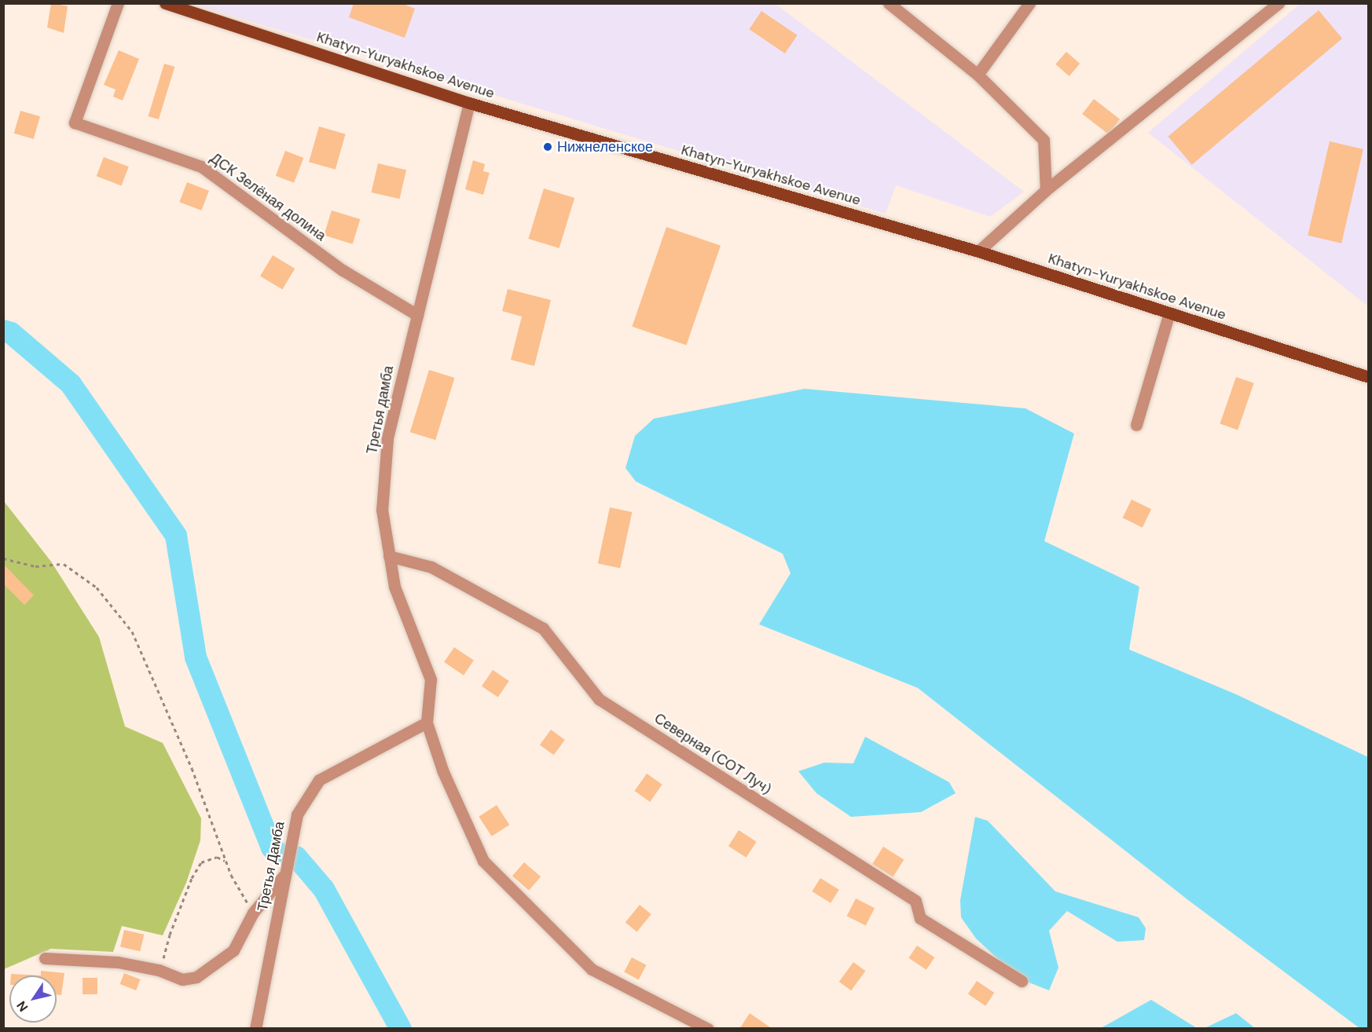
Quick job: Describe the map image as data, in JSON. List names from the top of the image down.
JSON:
{
  "streets": {
    "main road": ["Khatyn-Yuryakhskoe Avenue"],
    "street": [
      "ДСК Зелёная долина",
      "Третья дамба",
      "Северная (СОТ Луч)",
      "Третья Дамба"
    ]
  },
  "crossings": [
    ["Khatyn-Yuryakhskoe Avenue", "Третья дамба"],
    ["ДСК Зелёная долина", "Третья дамба"],
    ["Третья дамба", "Северная (СОТ Луч)"],
    ["Третья дамба", "Третья Дамба"]
  ],
  "places": ["Нижнеленское"],
  "north": "bottom left"
}
